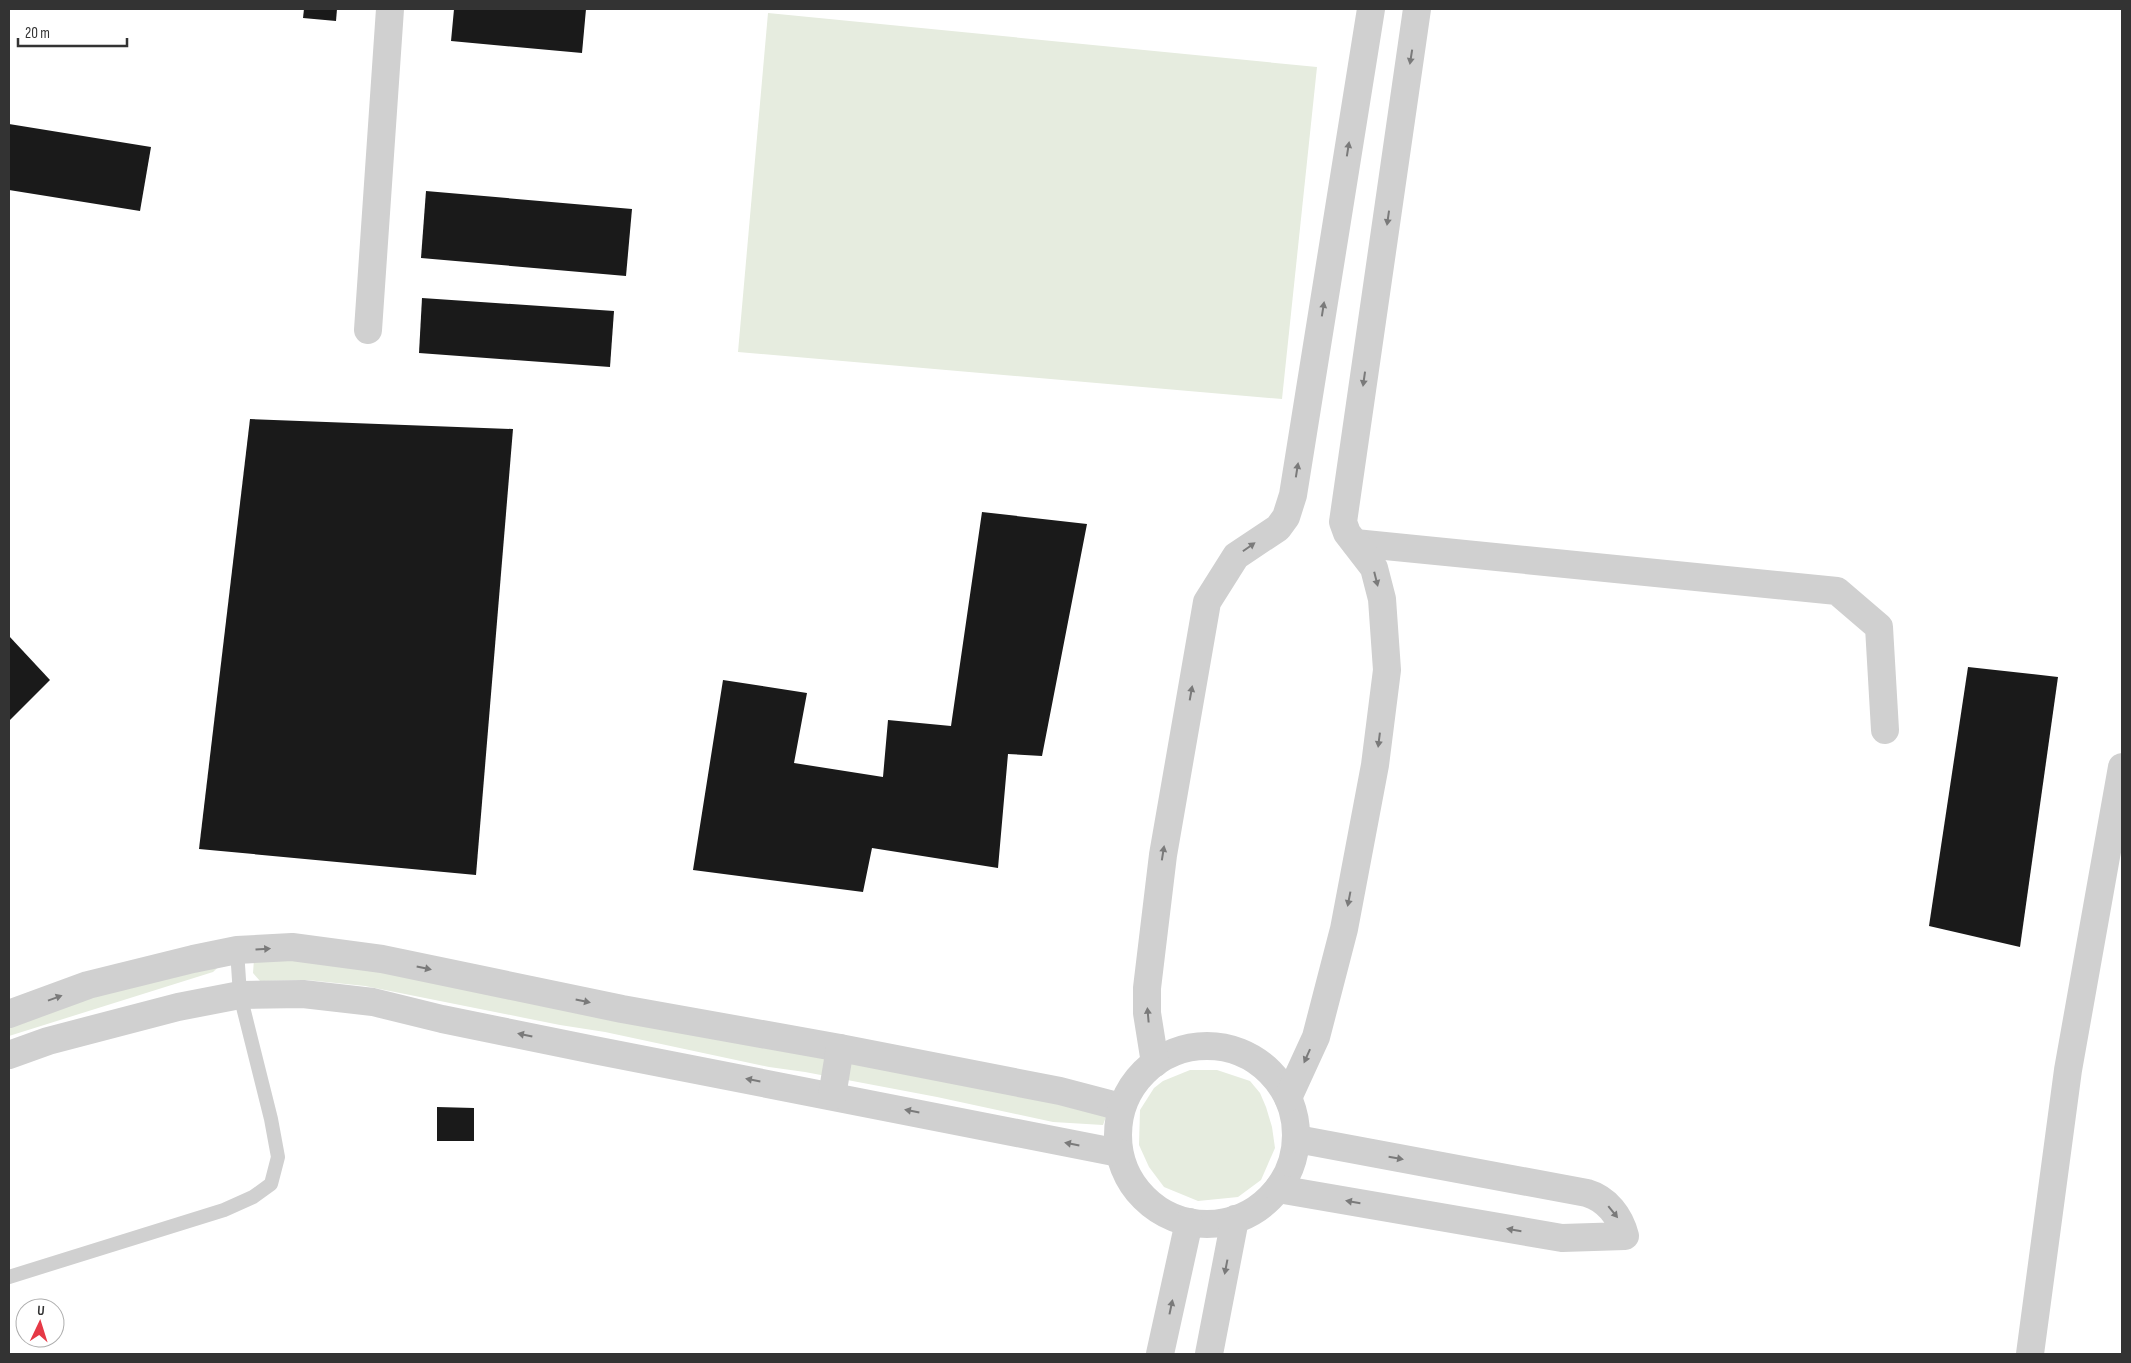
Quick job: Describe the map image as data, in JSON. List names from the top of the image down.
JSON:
{
  "scale_bar": "20 m",
  "north": "top"
}
